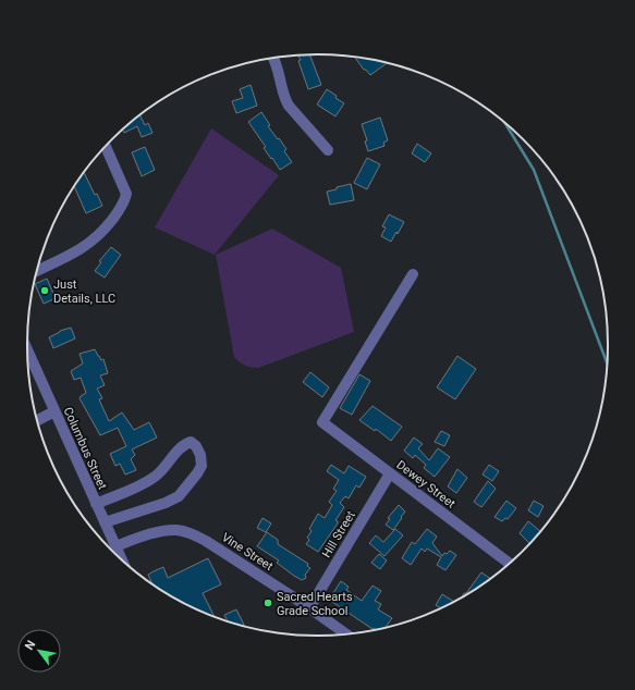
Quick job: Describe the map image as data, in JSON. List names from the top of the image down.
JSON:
{
  "streets": {
    "street": [
      "Columbus Street",
      "Dewey Street",
      "Hill Street",
      "Vine Street"
    ]
  },
  "crossings": [
    ["Dewey Street", "Hill Street"],
    ["Hill Street", "Vine Street"]
  ],
  "places": ["Just Details, LLC", "Sacred Hearts Grade School"],
  "north": "top left"
}
